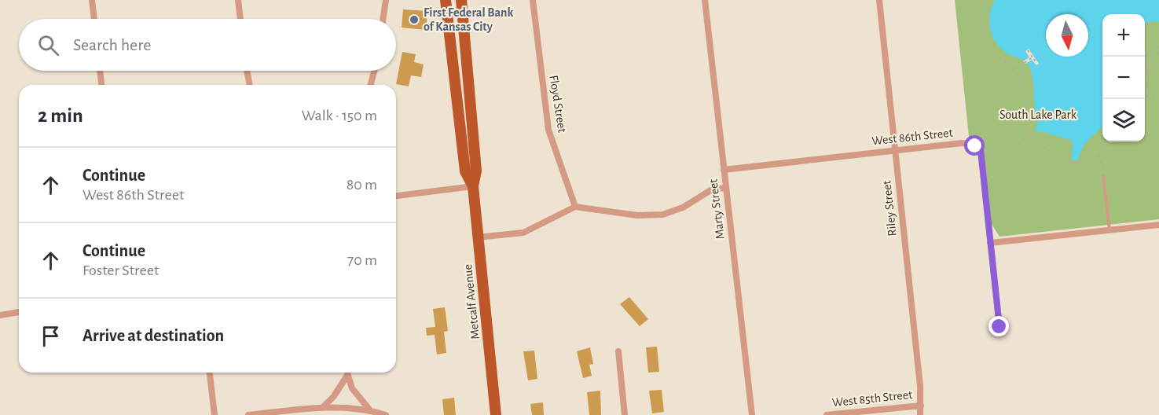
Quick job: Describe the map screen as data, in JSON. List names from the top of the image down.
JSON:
{
  "streets": {
    "main road": ["Metcalf Avenue"],
    "street": [
      "Floyd Street",
      "West 86th Street",
      "Riley Street",
      "Marty Street",
      "West 85th Street"
    ]
  },
  "crossings": [
    ["West 86th Street", "Riley Street"],
    ["West 86th Street", "Marty Street"],
    ["Riley Street", "West 85th Street"]
  ],
  "parks": ["South Lake Park"],
  "places": ["First Federal Bank of Kansas City"],
  "north": "bottom",
  "page": {
    "map_buttons": ["+", "−"],
    "search": "Search here",
    "heading": ["2 min", "Walk · 150 m"],
    "list": [
      ["Continue", "West 86th Street", "80 m"],
      ["Continue", "Foster Street", "70 m"],
      "Arrive at destination"
    ]
  }
}
